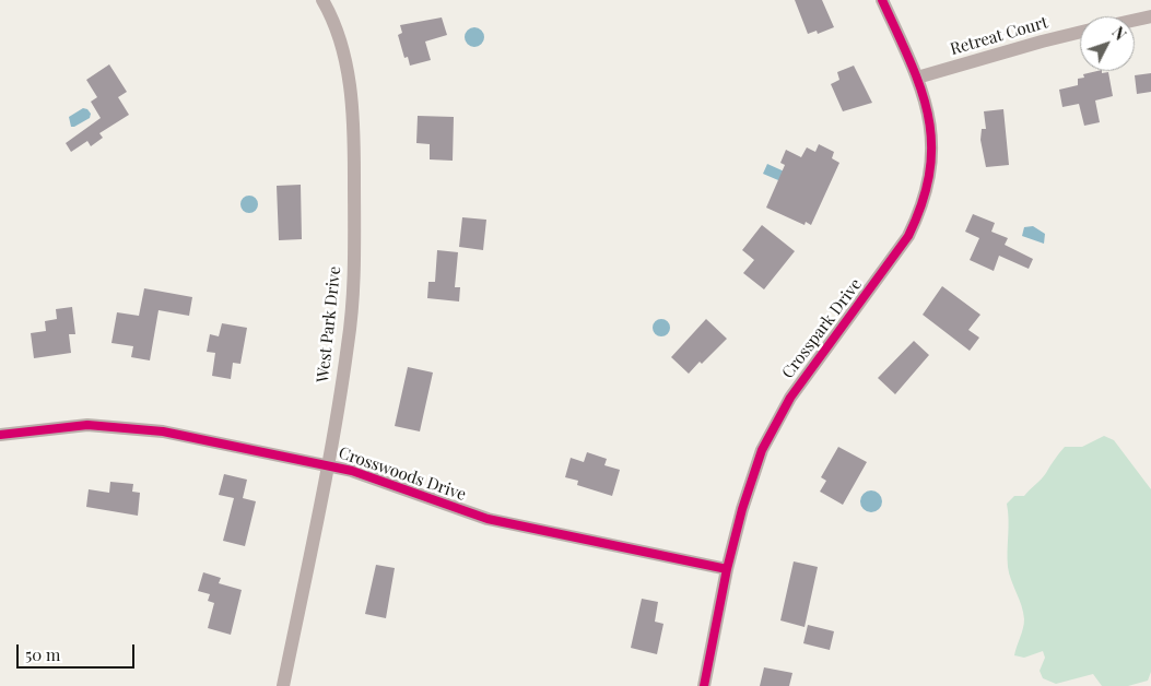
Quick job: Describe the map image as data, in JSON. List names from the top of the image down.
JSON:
{
  "streets": {
    "street": [
      "Retreat Court",
      "West Park Drive",
      "Crosspark Drive",
      "Crosswoods Drive"
    ]
  },
  "crossings": [
    ["Retreat Court", "Crosspark Drive"],
    ["West Park Drive", "Crosswoods Drive"],
    ["Crosspark Drive", "Crosswoods Drive"]
  ],
  "scale_bar": "50 m",
  "north": "top right"
}
